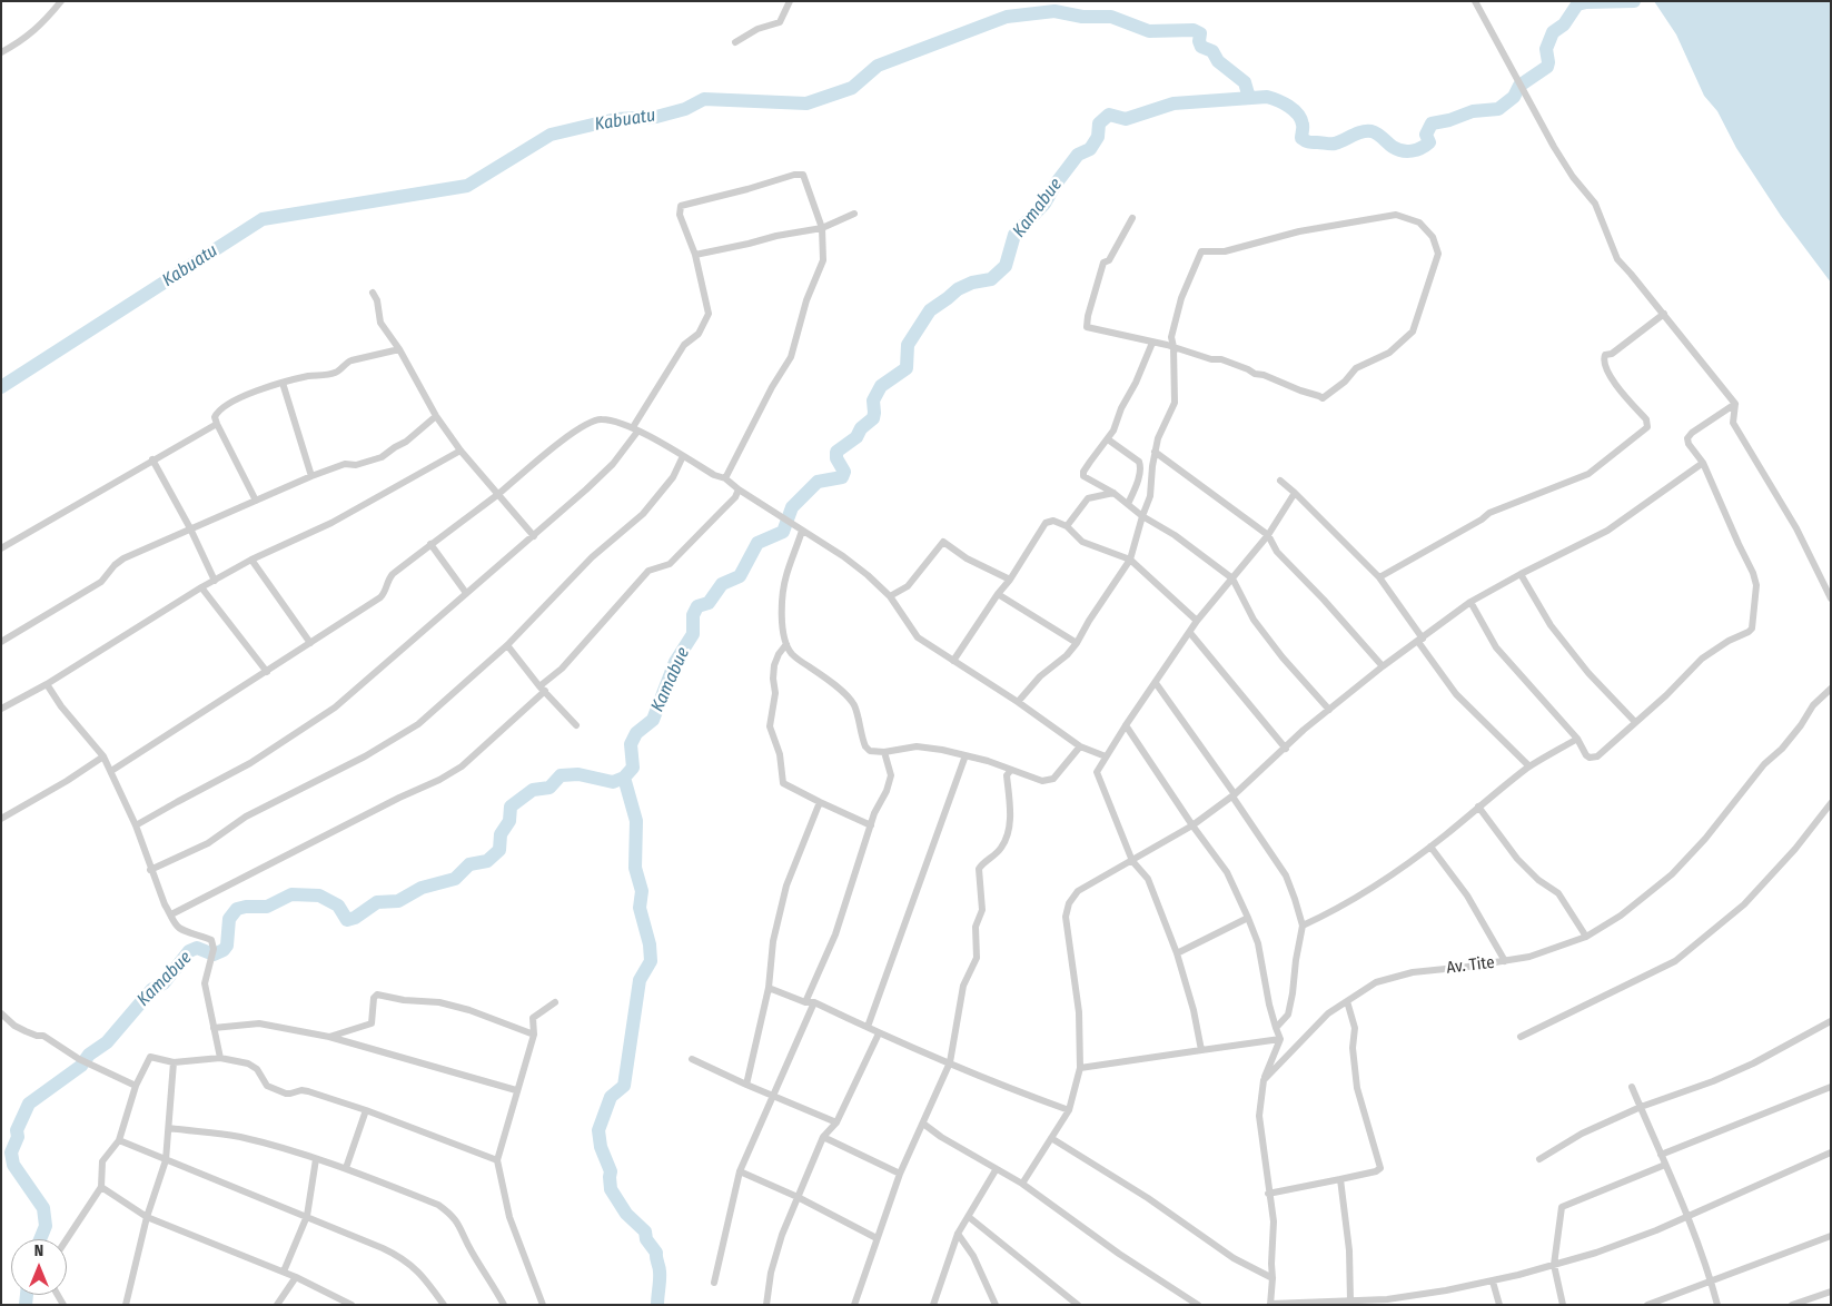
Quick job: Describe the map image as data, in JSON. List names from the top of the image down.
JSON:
{
  "streets": {
    "street": ["Av. Tite"]
  },
  "water": ["Kabuatu", "Kamabue"],
  "north": "top"
}
